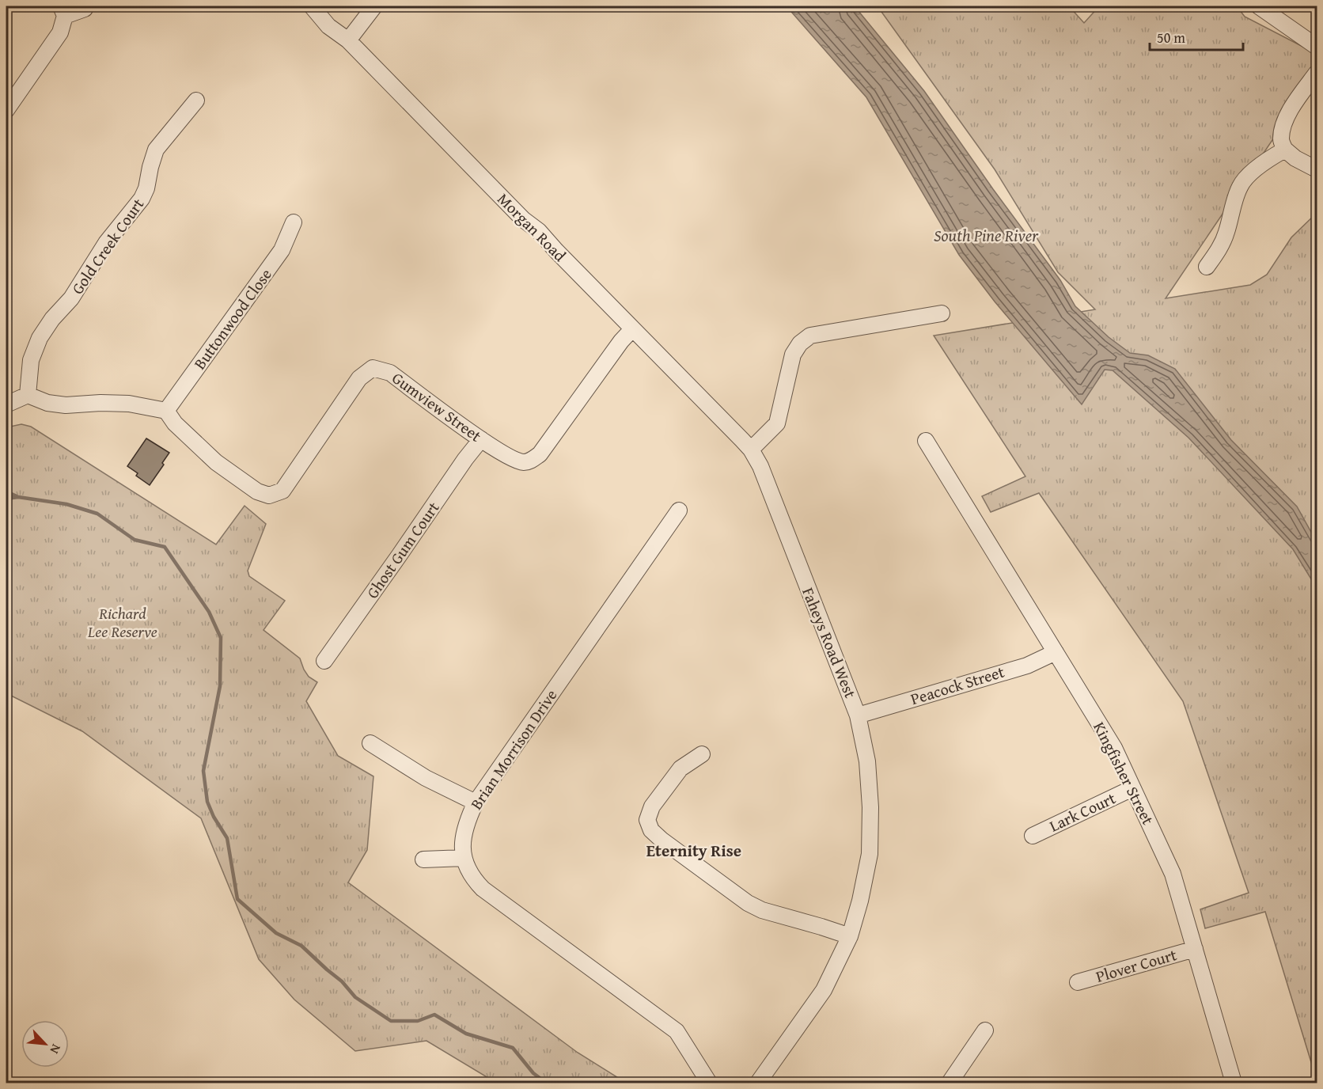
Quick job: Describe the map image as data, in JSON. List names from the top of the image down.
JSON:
{
  "streets": {
    "street": [
      "Morgan Road",
      "Gold Creek Court",
      "Buttonwood Close",
      "Gumview Street",
      "Ghost Gum Court",
      "Faheys Road West",
      "Peacock Street",
      "Brian Morrison Drive",
      "Kingfisher Street",
      "Lark Court",
      "Plover Court"
    ]
  },
  "crossings": [
    ["Morgan Road", "Gumview Street"],
    ["Morgan Road", "Faheys Road West"],
    ["Buttonwood Close", "Gumview Street"],
    ["Gumview Street", "Ghost Gum Court"],
    ["Faheys Road West", "Peacock Street"],
    ["Peacock Street", "Kingfisher Street"],
    ["Kingfisher Street", "Lark Court"],
    ["Kingfisher Street", "Plover Court"]
  ],
  "districts": ["Eternity Rise"],
  "water": ["South Pine River"],
  "parks": ["Richard Lee Reserve"],
  "scale_bar": "50 m",
  "north": "bottom right"
}
